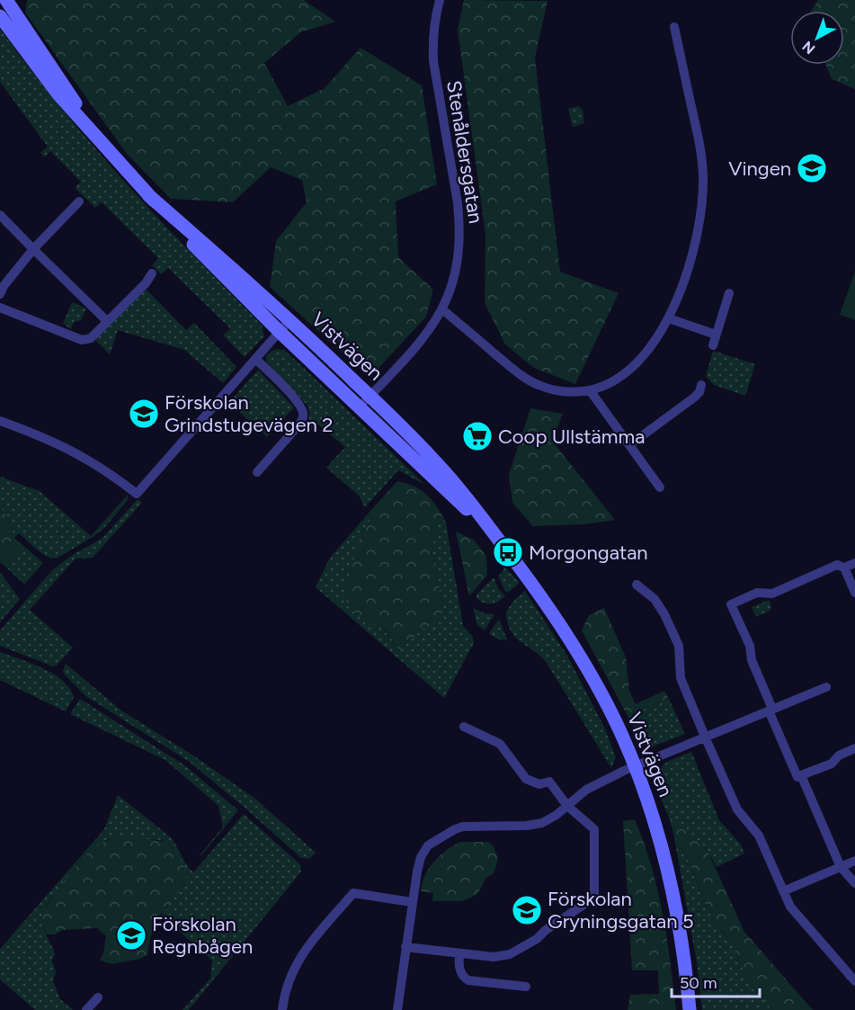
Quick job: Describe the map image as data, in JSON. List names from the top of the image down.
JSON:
{
  "streets": {
    "main road": ["Vistvägen"],
    "street": ["Stenåldersgatan"]
  },
  "crossings": [
    ["Stenåldersgatan", "Vistvägen"]
  ],
  "places": {
    "school or university": [
      "Vingen",
      "Förskolan Grindstugevägen 2",
      "Förskolan Gryningsgatan 5",
      "Förskolan Regnbågen"
    ],
    "supermarket": ["Coop Ullstämma"],
    "bus stop": ["Morgongatan"]
  },
  "scale_bar": "50 m",
  "north": "bottom left"
}
